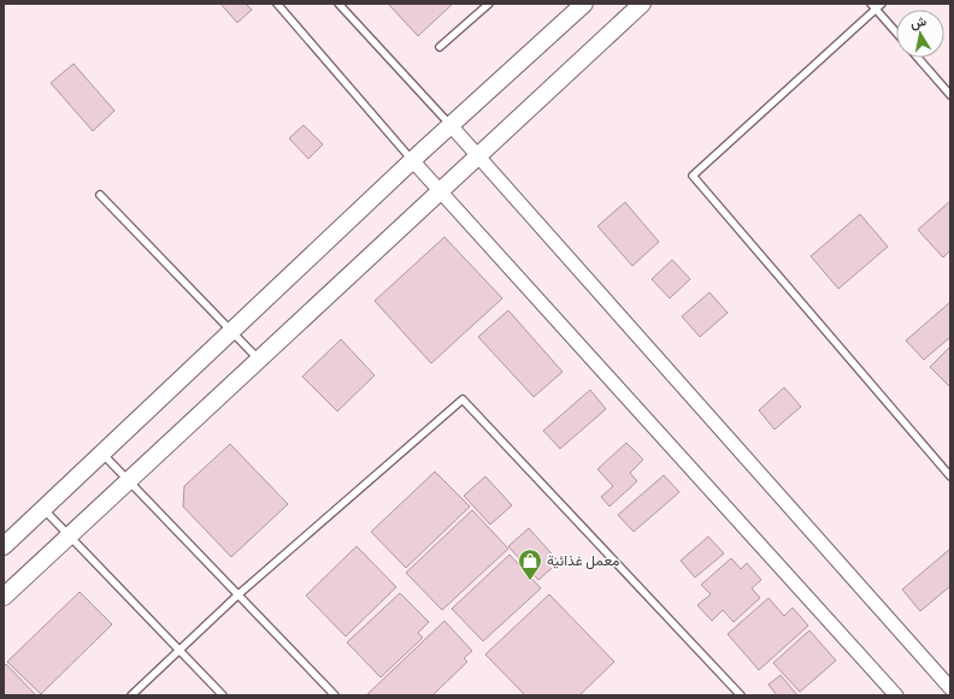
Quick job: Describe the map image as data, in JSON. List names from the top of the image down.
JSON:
{
  "places": {
    "shop": ["معمل غذائية"]
  },
  "north": "top"
}
